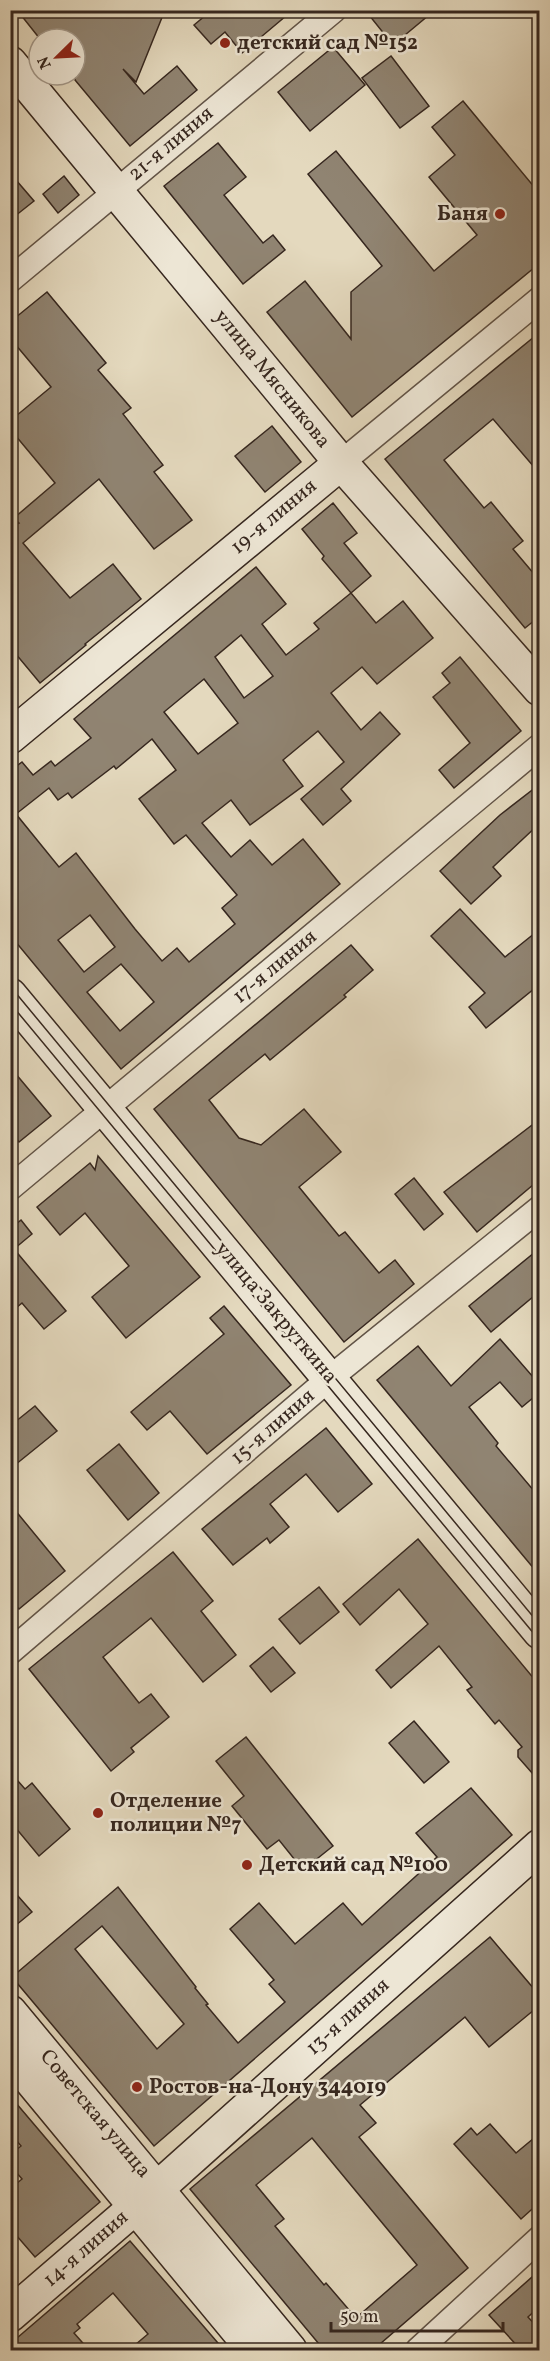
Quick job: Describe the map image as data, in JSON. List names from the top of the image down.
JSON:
{
  "streets": {
    "street": [
      "21-я линия",
      "улица Мясникова",
      "19-я линия",
      "17-я линия",
      "улица Закруткина",
      "15-я линия",
      "13-я линия",
      "Советская улица",
      "14-я линия"
    ]
  },
  "crossings": [
    ["21-я линия", "улица Мясникова"],
    ["улица Мясникова", "19-я линия"],
    ["17-я линия", "улица Закруткина"],
    ["улица Закруткина", "15-я линия"],
    ["13-я линия", "Советская улица"],
    ["13-я линия", "14-я линия"],
    ["Советская улица", "14-я линия"]
  ],
  "places": [
    "детский сад №152",
    "Баня",
    "Отделение полиции №7",
    "Детский сад №100",
    "Ростов-на-Дону 344019"
  ],
  "scale_bar": "50 m",
  "north": "bottom left"
}
